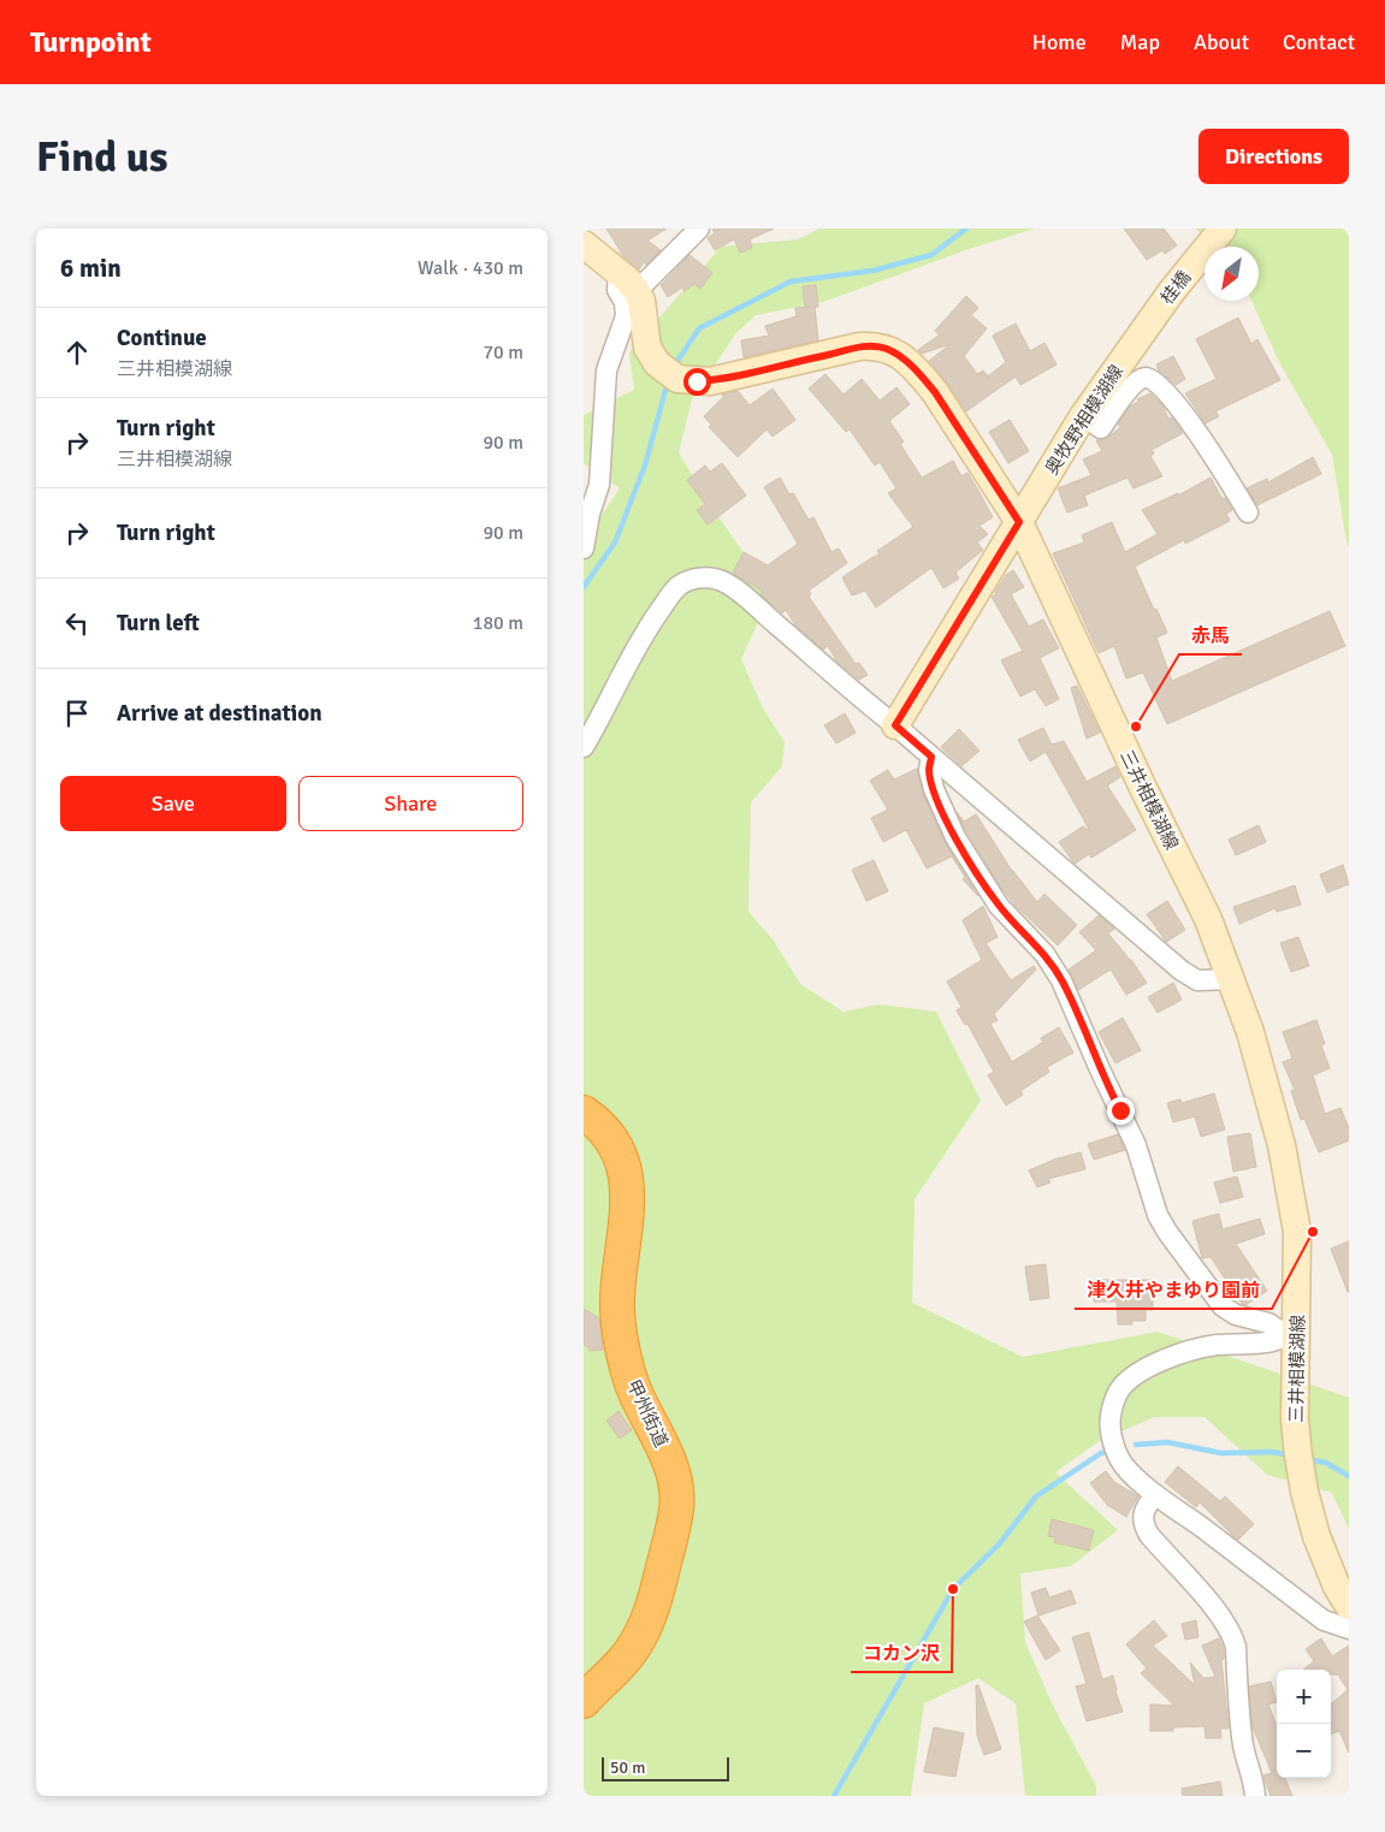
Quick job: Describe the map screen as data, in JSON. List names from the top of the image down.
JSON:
{
  "streets": {
    "highway": ["甲州街道"],
    "main road": ["桂橋", "奥牧野相模湖線", "三井相模湖線"]
  },
  "crossings": [
    ["桂橋", "奥牧野相模湖線"],
    ["奥牧野相模湖線", "三井相模湖線"]
  ],
  "places": ["赤馬", "津久井やまゆり園前", "コカン沢"],
  "scale_bar": "50 m",
  "north": "bottom left",
  "page": {
    "header": "Turnpoint",
    "nav": [
      "Home",
      "Map",
      "About",
      "Contact"
    ],
    "buttons": [
      "Directions",
      ["Save", "Share"]
    ],
    "title": "Find us",
    "heading": ["6 min", "Walk · 430 m"],
    "list": [
      ["Continue", "三井相模湖線", "70 m"],
      ["Turn right", "三井相模湖線", "90 m"],
      ["Turn right", "90 m"],
      ["Turn left", "180 m"],
      "Arrive at destination"
    ],
    "map_buttons": ["+", "−"],
    "scale": "50 m"
  }
}
